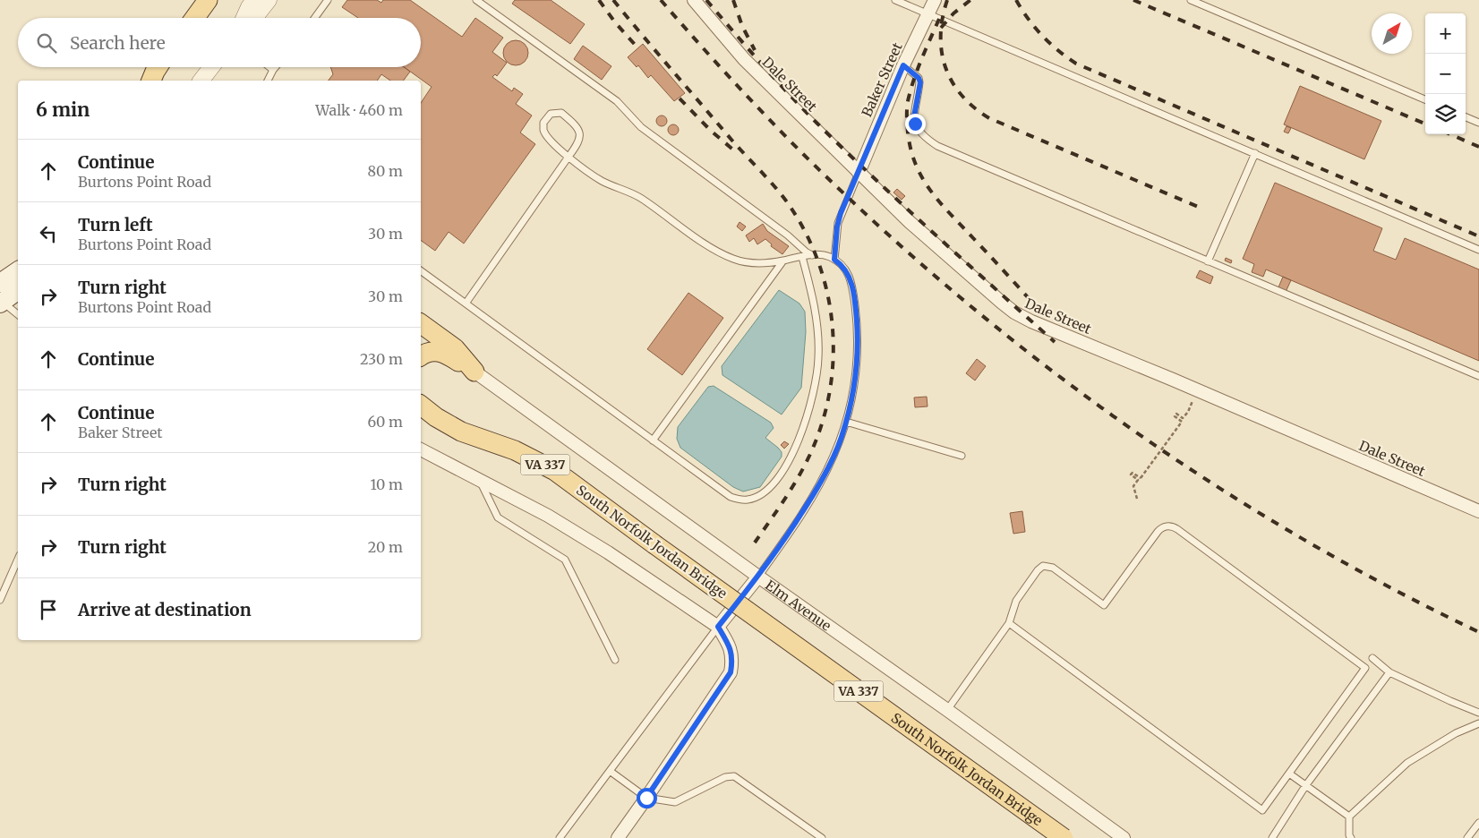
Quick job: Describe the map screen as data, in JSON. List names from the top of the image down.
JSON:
{
  "streets": {
    "main road": ["VA 337", "South Norfolk Jordan Bridge"],
    "street": ["Baker Street", "Dale Street", "Elm Avenue"]
  },
  "crossings": [
    ["Baker Street", "Dale Street"]
  ],
  "north": "top right",
  "page": {
    "map_buttons": ["+", "−"],
    "search": "Search here",
    "heading": ["6 min", "Walk · 460 m"],
    "list": [
      ["Continue", "Burtons Point Road", "80 m"],
      ["Turn left", "Burtons Point Road", "30 m"],
      ["Turn right", "Burtons Point Road", "30 m"],
      ["Continue", "230 m"],
      ["Continue", "Baker Street", "60 m"],
      ["Turn right", "10 m"],
      ["Turn right", "20 m"],
      "Arrive at destination"
    ]
  }
}
